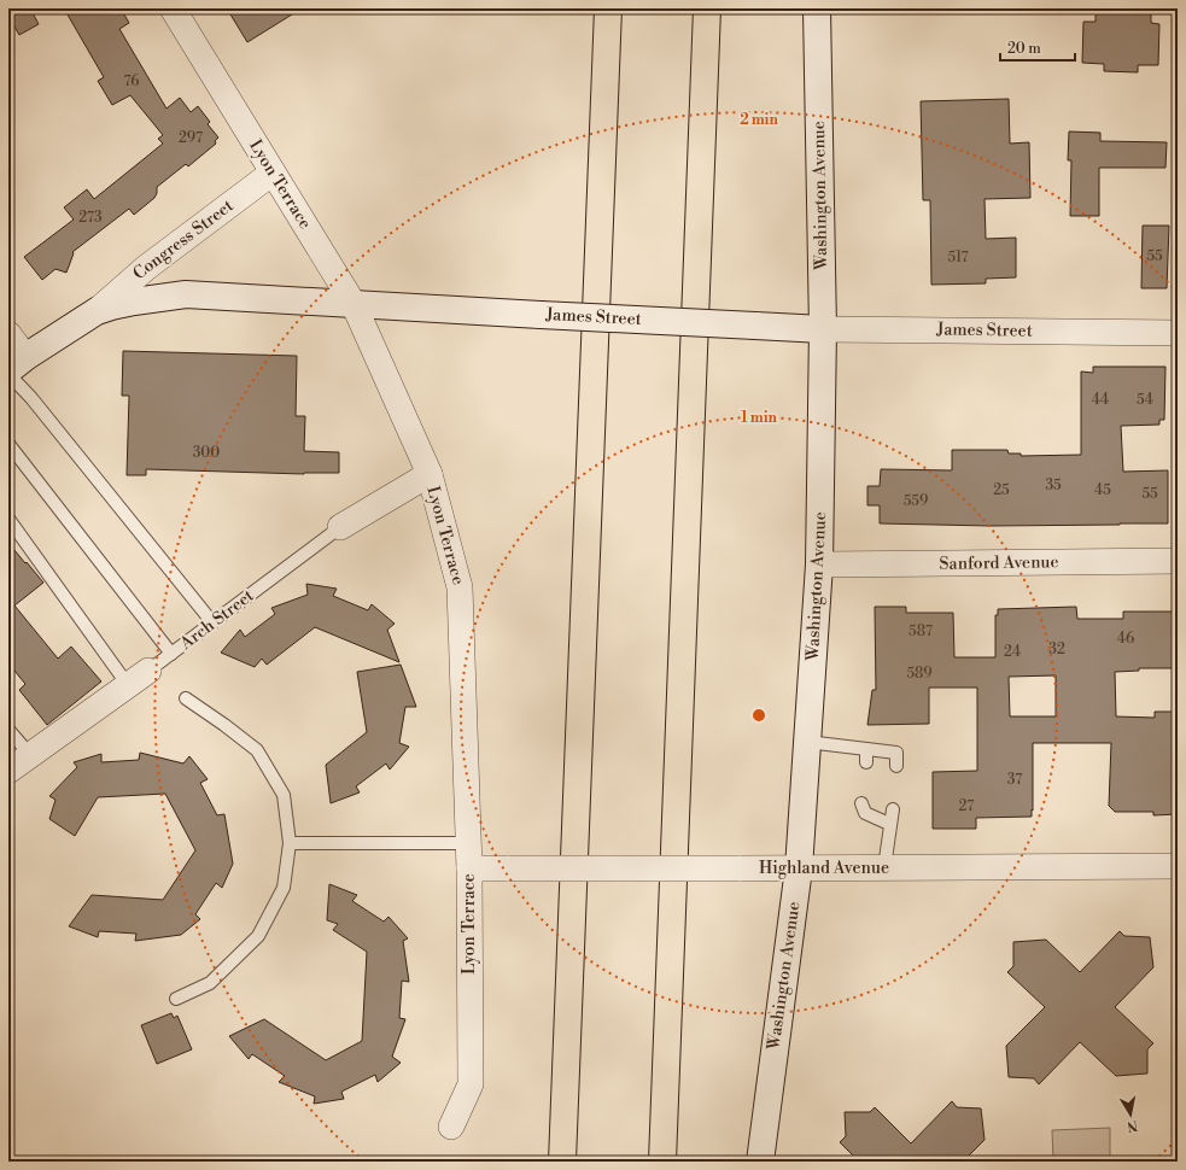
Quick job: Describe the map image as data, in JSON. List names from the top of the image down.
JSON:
{
  "streets": {
    "main road": ["Washington Avenue", "James Street"],
    "street": [
      "Lyon Terrace",
      "Congress Street",
      "Sanford Avenue",
      "Arch Street",
      "Highland Avenue"
    ]
  },
  "crossings": [
    ["Lyon Terrace", "Congress Street"],
    ["Lyon Terrace", "James Street"],
    ["Lyon Terrace", "Arch Street"],
    ["Lyon Terrace", "Highland Avenue"],
    ["Washington Avenue", "James Street"],
    ["Washington Avenue", "Sanford Avenue"],
    ["Washington Avenue", "Highland Avenue"],
    ["Congress Street", "James Street"]
  ],
  "house_numbers": [
    "76",
    "297",
    "273",
    "55",
    "517",
    "44",
    "54",
    "300",
    "35",
    "25",
    "45",
    "55",
    "559",
    "587",
    "46",
    "32",
    "24",
    "589",
    "37",
    "27"
  ],
  "scale_bar": "20 m",
  "north": "bottom",
  "rings": ["2 min", "1 min"]
}
